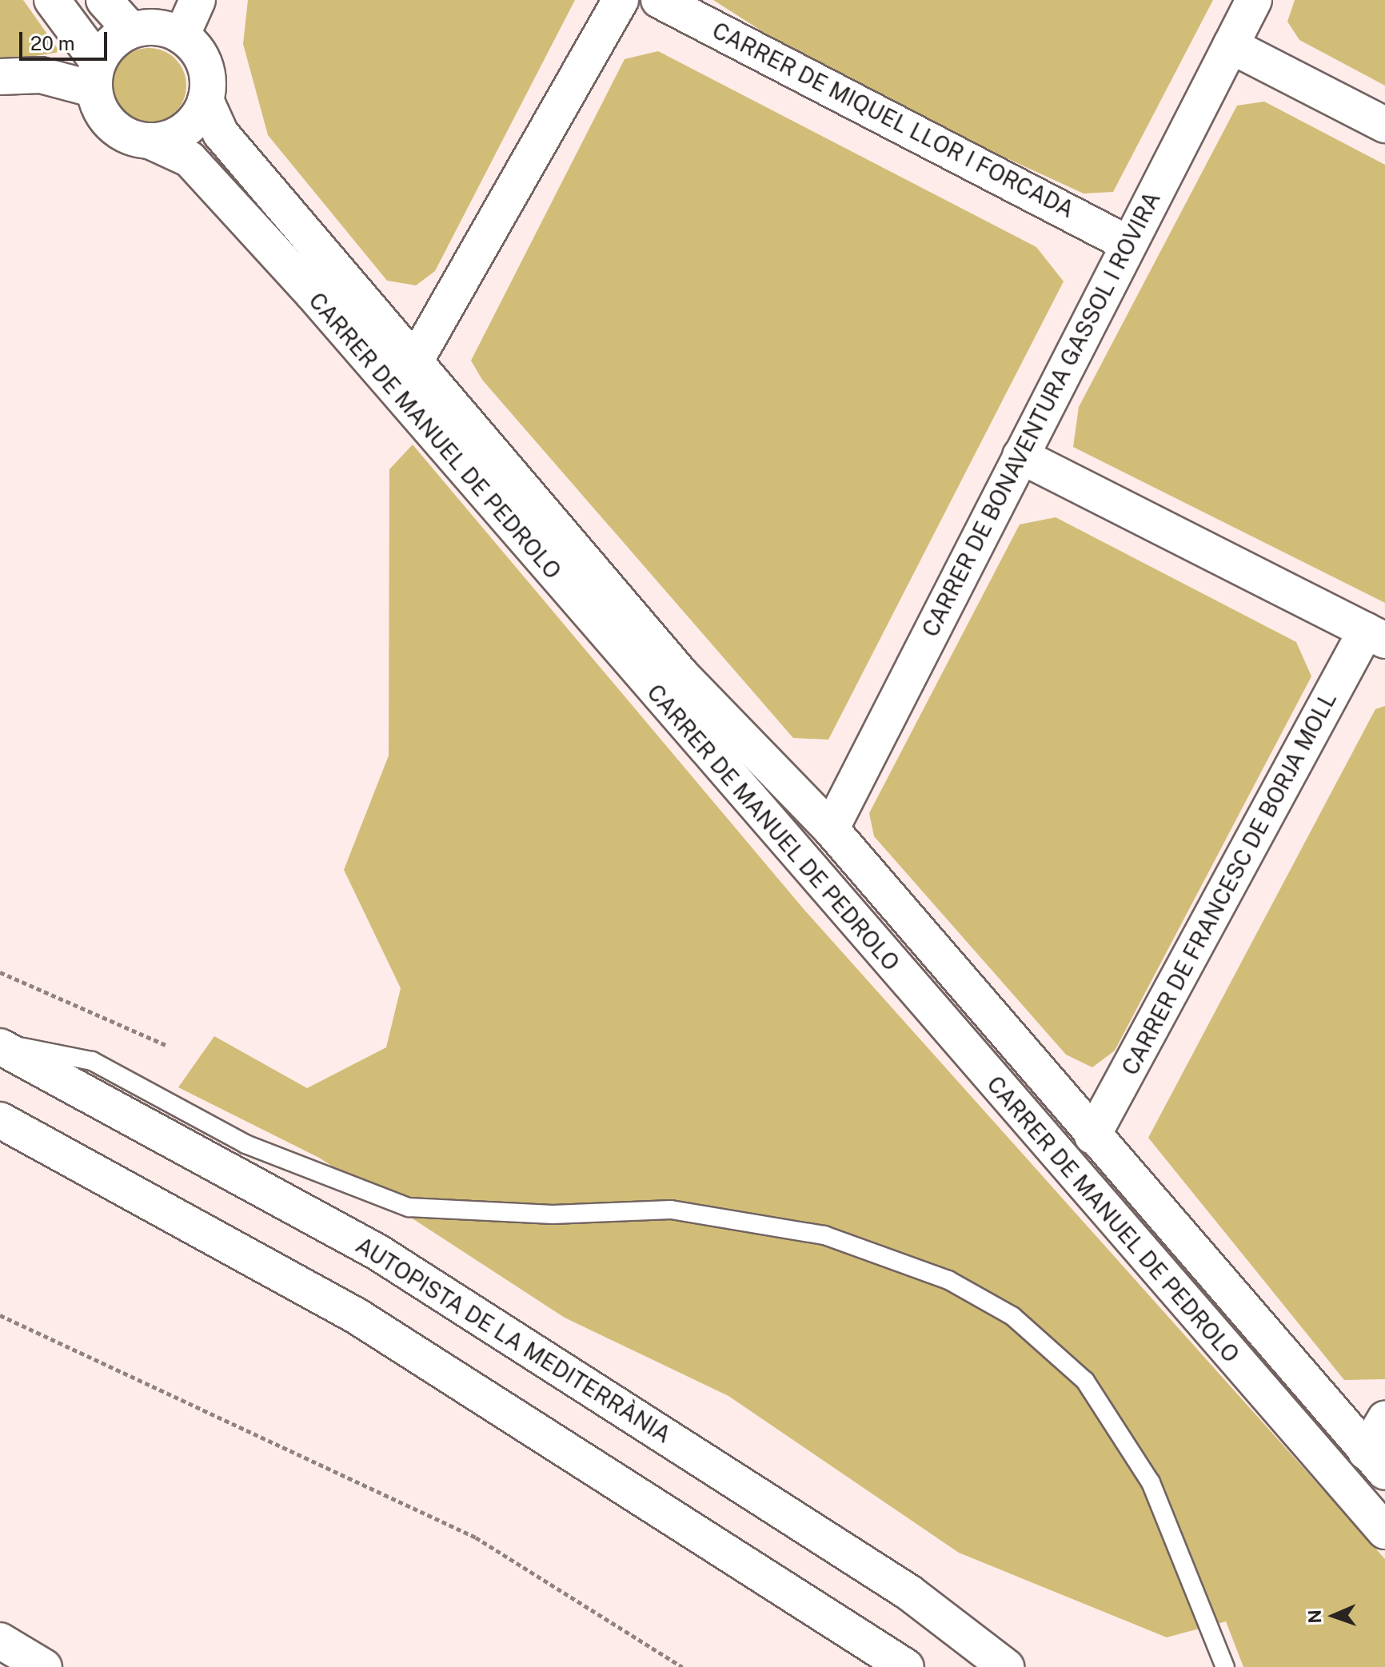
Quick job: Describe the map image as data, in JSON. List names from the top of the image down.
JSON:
{
  "streets": {
    "main road": [
      "CARRER DE MIQUEL LLOR I FORCADA",
      "CARRER DE BONAVENTURA GASSOL I ROVIRA",
      "CARRER DE MANUEL DE PEDROLO",
      "CARRER DE FRANCESC DE BORJA MOLL",
      "AUTOPISTA DE LA MEDITERRÀNIA"
    ]
  },
  "crossings": [
    ["CARRER DE MIQUEL LLOR I FORCADA", "CARRER DE BONAVENTURA GASSOL I ROVIRA"],
    ["CARRER DE BONAVENTURA GASSOL I ROVIRA", "CARRER DE MANUEL DE PEDROLO"],
    ["CARRER DE MANUEL DE PEDROLO", "CARRER DE FRANCESC DE BORJA MOLL"]
  ],
  "scale_bar": "20 m",
  "north": "left"
}
